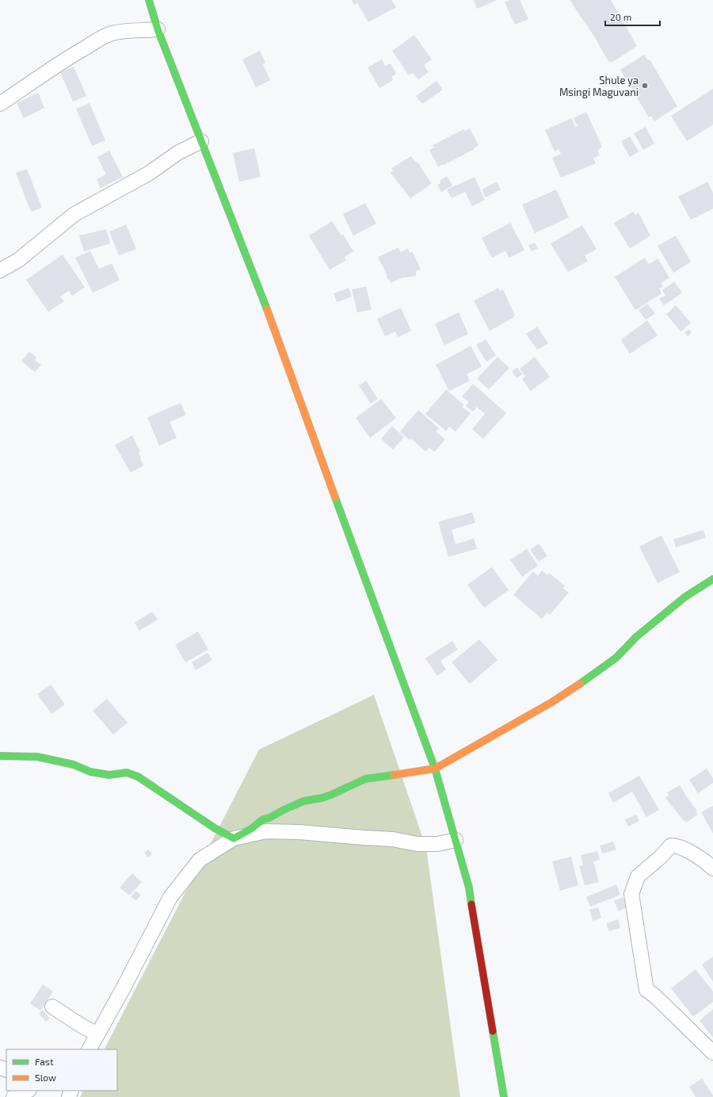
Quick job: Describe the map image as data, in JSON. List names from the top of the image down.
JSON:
{
  "places": ["Shule ya Msingi Maguvani"],
  "legend": ["Fast", "Slow"],
  "scale_bar": "20 m"
}
